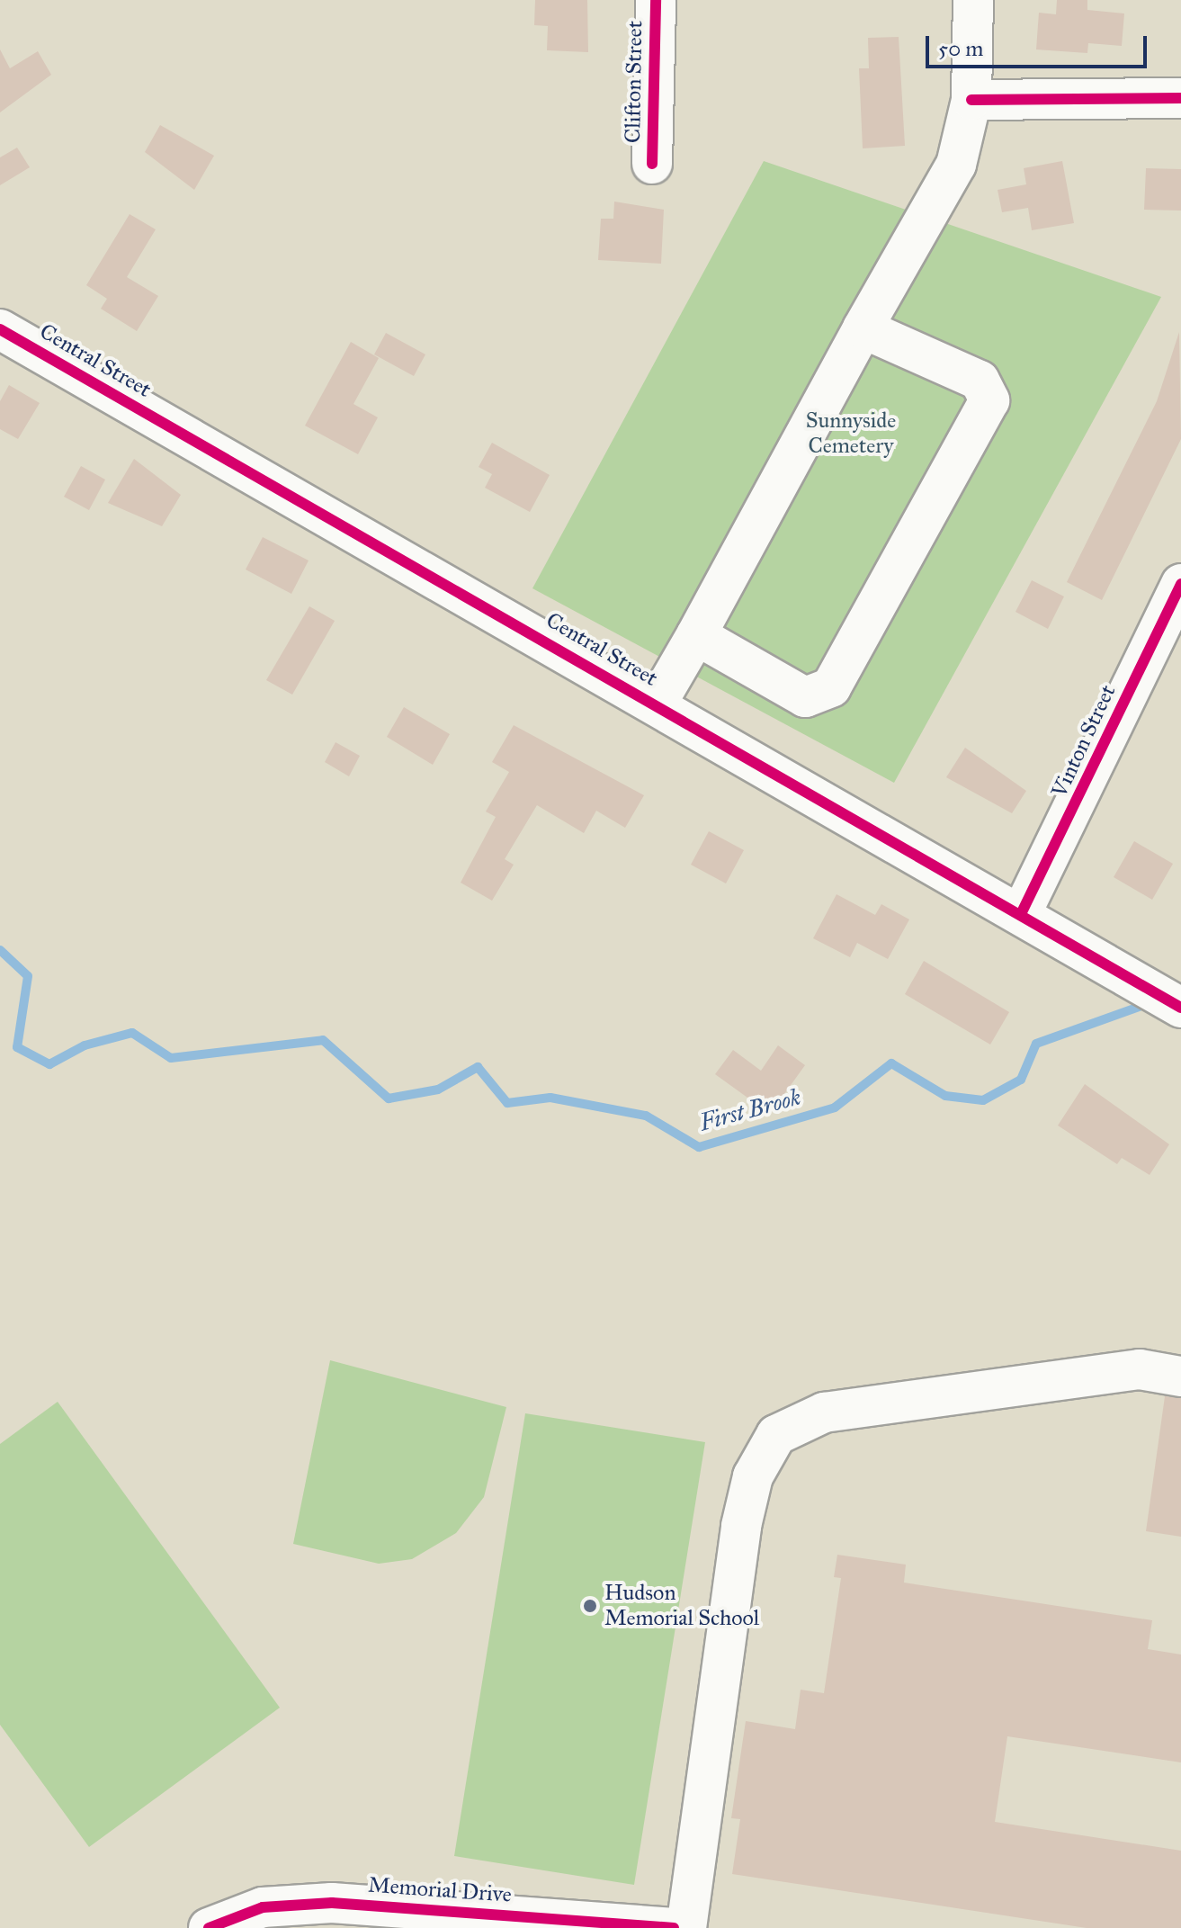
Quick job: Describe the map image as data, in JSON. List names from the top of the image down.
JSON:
{
  "streets": {
    "street": [
      "Clifton Street",
      "Central Street",
      "Vinton Street",
      "Memorial Drive"
    ]
  },
  "crossings": [
    ["Central Street", "Vinton Street"]
  ],
  "water": ["First Brook"],
  "parks": ["Sunnyside Cemetery"],
  "places": ["Hudson Memorial School"],
  "scale_bar": "50 m"
}
